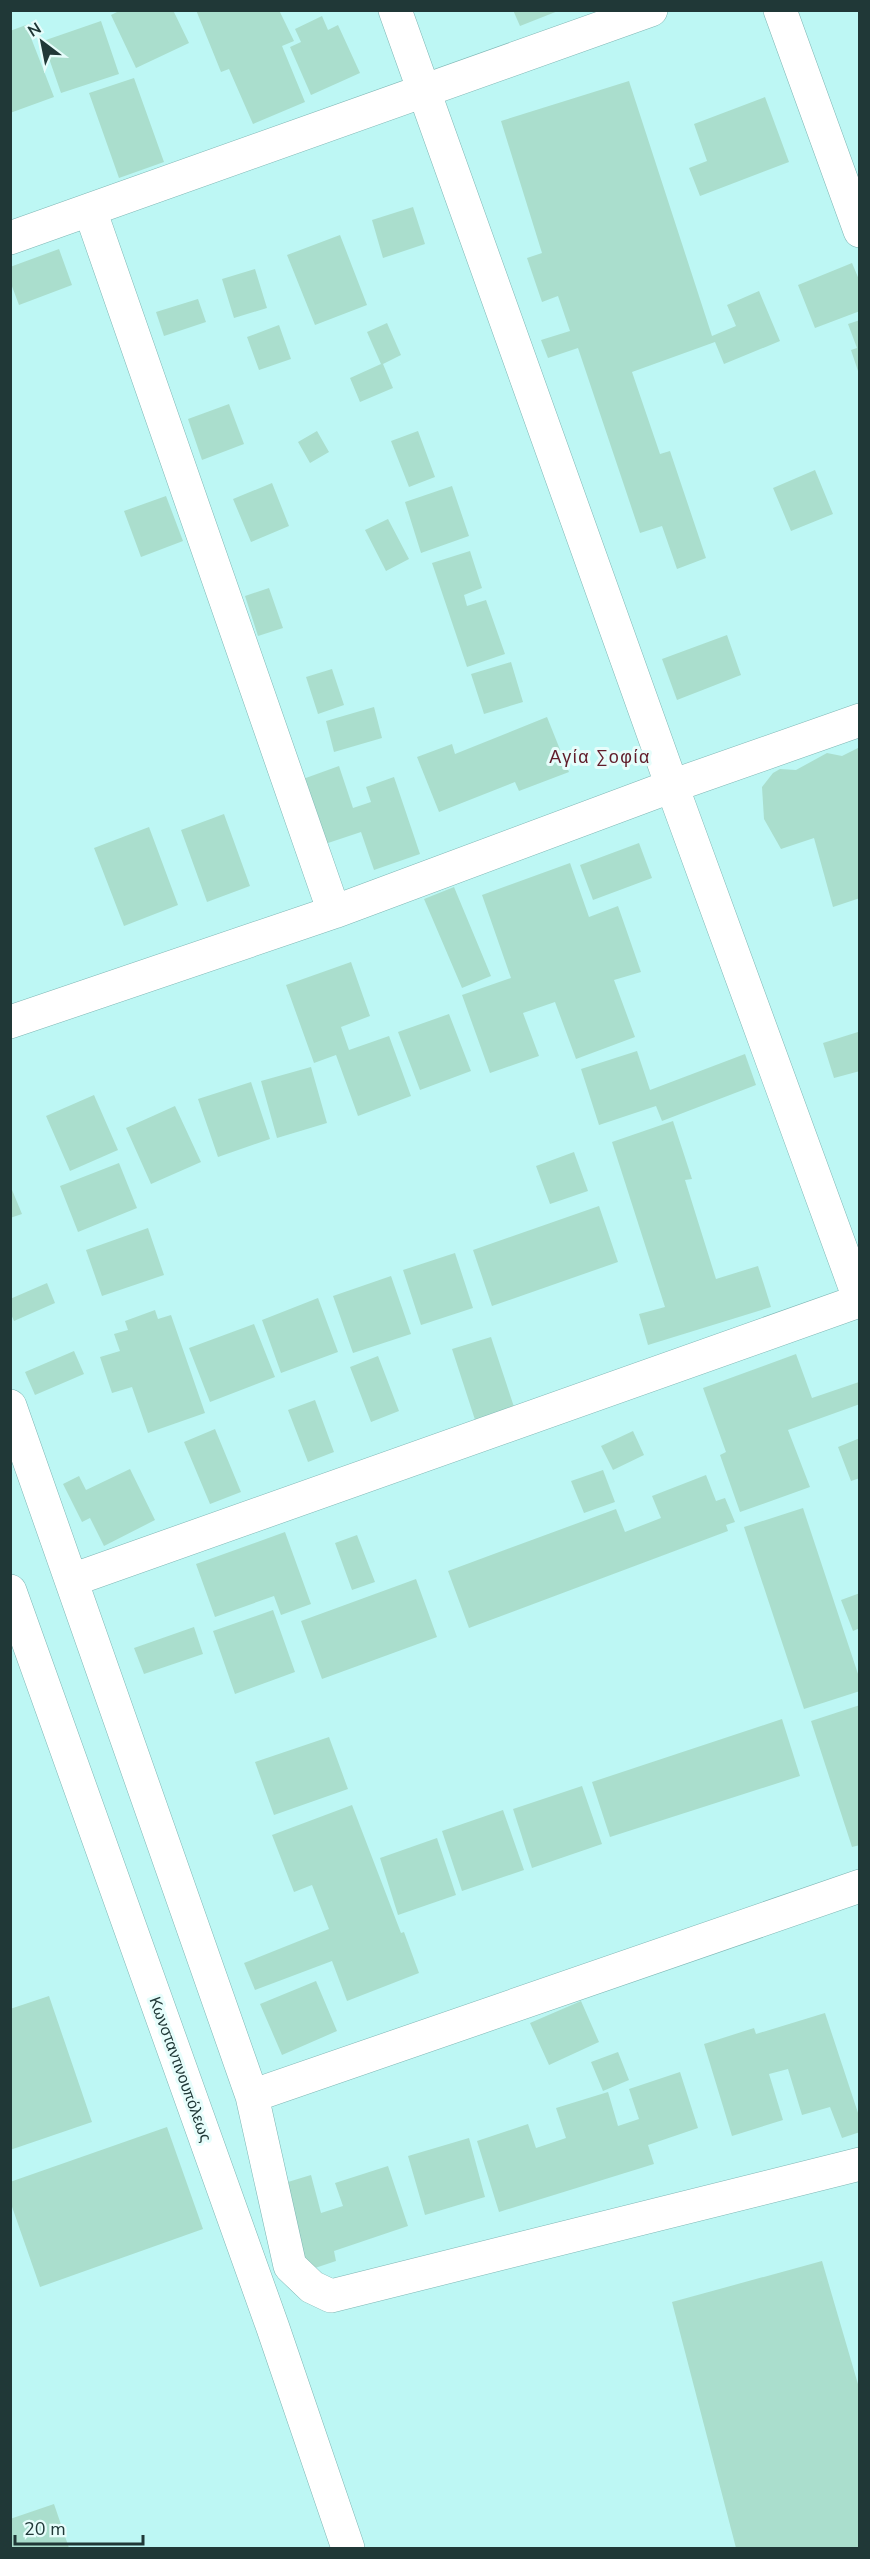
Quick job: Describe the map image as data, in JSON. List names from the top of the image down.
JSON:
{
  "streets": {
    "street": ["Κωνσταντινουπόλεως"]
  },
  "districts": ["Αγία Σοφία"],
  "scale_bar": "20 m",
  "north": "top left"
}
